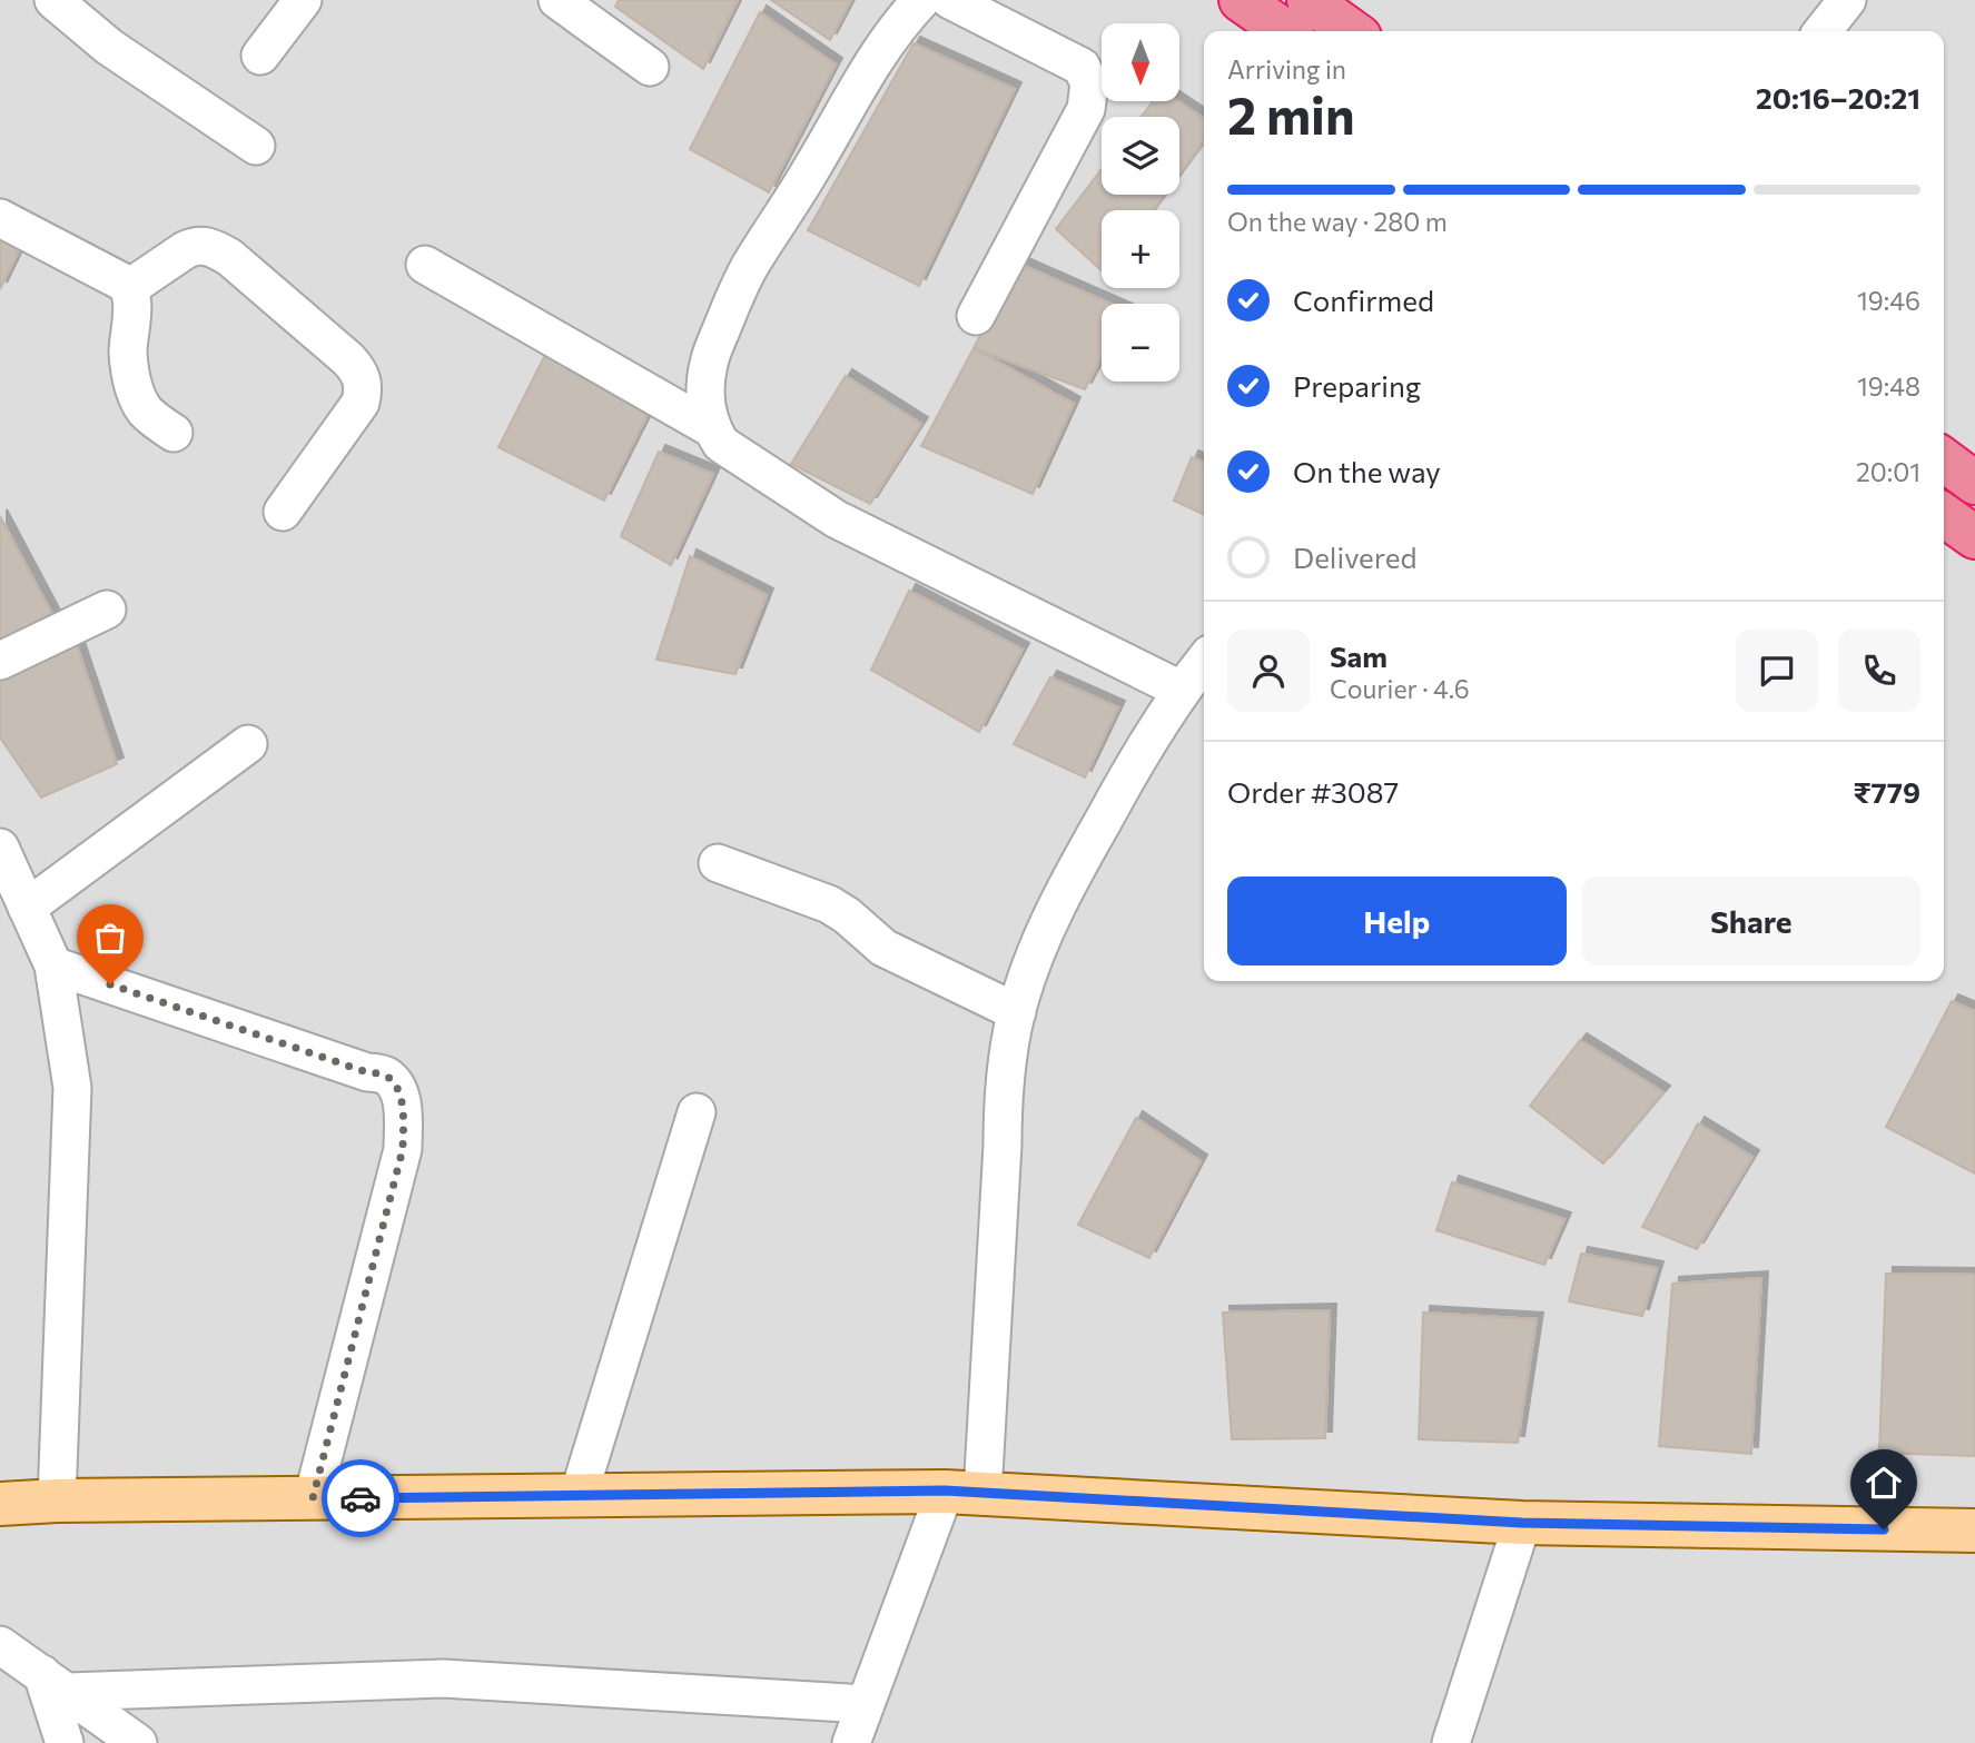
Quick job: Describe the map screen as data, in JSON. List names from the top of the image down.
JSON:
{
  "north": "bottom",
  "page": {
    "map_buttons": ["+", "−"],
    "heading": ["2 min", "Arriving in", "20:16–20:21"],
    "panel": [
      "Sam",
      "Courier · 4.6",
      "Order #3087",
      "₹779"
    ],
    "bar": "On the way · 280 m",
    "list": [
      ["Confirmed", "19:46"],
      ["Preparing", "19:48"],
      ["On the way", "20:01"],
      "Delivered"
    ],
    "buttons": ["Help", "Share"]
  }
}
